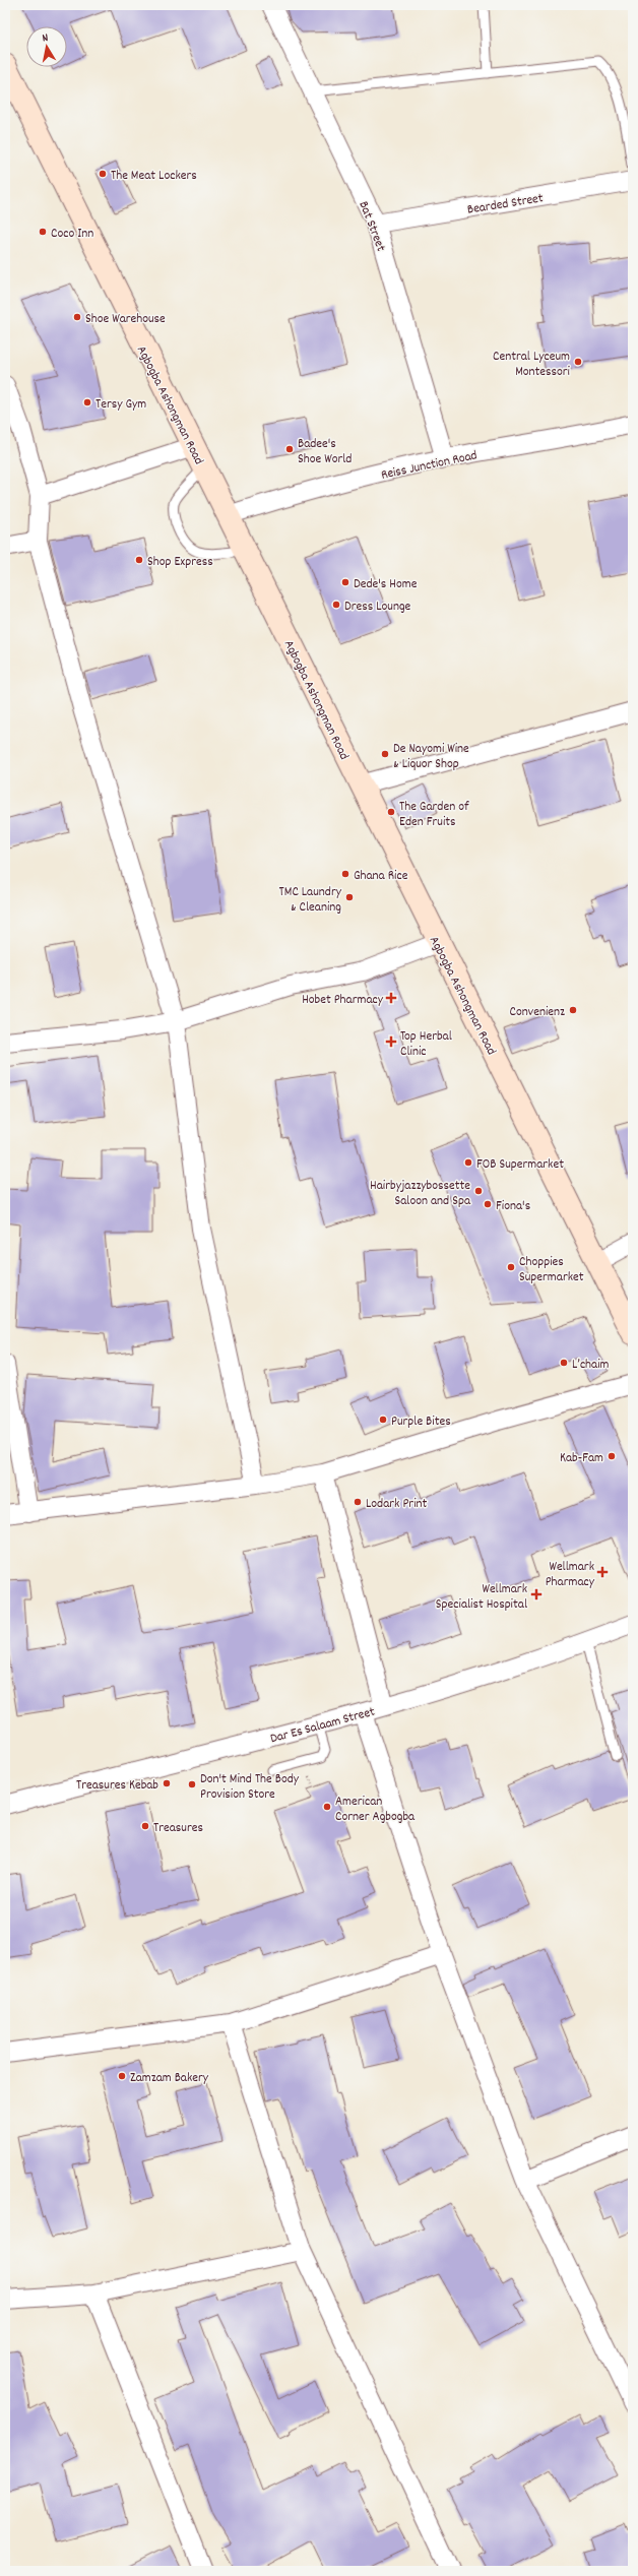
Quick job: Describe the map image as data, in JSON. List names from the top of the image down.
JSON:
{
  "streets": {
    "street": [
      "Bearded Street",
      "Bat Street",
      "Agbogba Ashongman Road",
      "Reiss Junction Road",
      "Dar Es Salaam Street"
    ]
  },
  "crossings": [
    ["Bearded Street", "Bat Street"],
    ["Bat Street", "Reiss Junction Road"],
    ["Agbogba Ashongman Road", "Reiss Junction Road"]
  ],
  "places": {
    "other": [
      "The Meat Lockers",
      "Coco Inn",
      "Shoe Warehouse",
      "Central Lyceum Montessori",
      "Tersy Gym",
      "Badee's Shoe World",
      "Shop Express",
      "Dede's Home",
      "Dress Lounge",
      "De Nayomi Wine & Liquor Shop",
      "The Garden of Eden Fruits",
      "Ghana Rice",
      "TMC Laundry & Cleaning",
      "Convenienz",
      "FOB Supermarket",
      "Hairbyjazzybossette Saloon and Spa",
      "Fiona's",
      "Choppies Supermarket",
      "L’chaim",
      "Purple Bites",
      "Kab-Fam",
      "Lodark Print",
      "Treasures Kebab",
      "Don't Mind The Body Provision Store",
      "American Corner Agbogba",
      "Treasures",
      "Zamzam Bakery"
    ],
    "health": [
      "Hobet Pharmacy",
      "Top Herbal Clinic",
      "Wellmark Pharmacy",
      "Wellmark Specialist Hospital"
    ]
  },
  "north": "top"
}
